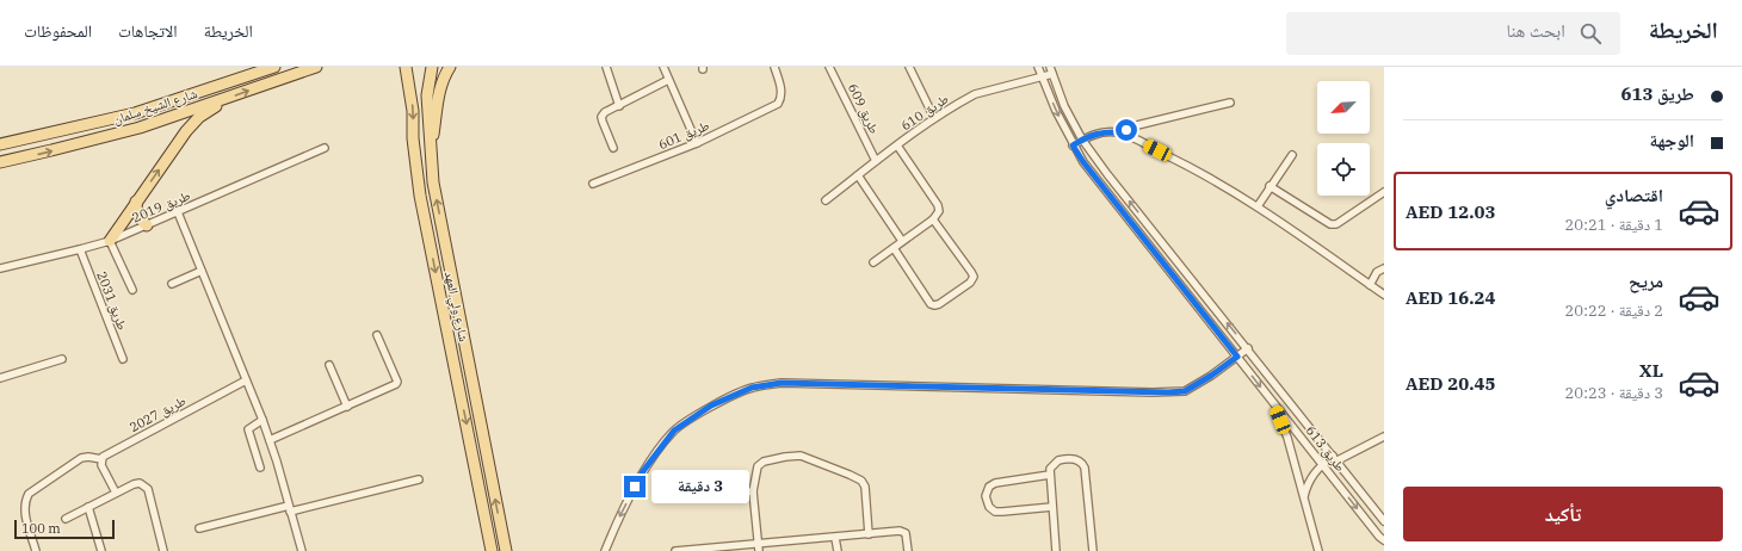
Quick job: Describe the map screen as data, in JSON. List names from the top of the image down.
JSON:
{
  "streets": {
    "main road": ["شارع الشيخ سلمان", "شارع ولي العهد"],
    "street": [
      "طريق 609",
      "طريق 610",
      "طريق 601",
      "طريق 2019",
      "طريق 2031",
      "طريق 2027",
      "طريق 613"
    ]
  },
  "crossings": [
    ["طريق 609", "طريق 610"],
    ["طريق 610", "طريق 613"],
    ["طريق 2019", "طريق 2031"]
  ],
  "scale_bar": "100 m",
  "north": "bottom left",
  "page": {
    "header": "الخريطة",
    "search": "ابحث هنا",
    "nav": ["الخريطة", "الاتجاهات", "المحفوظات"],
    "banner": ["طريق 613", "الوجهة"],
    "list": [
      {
        "name": "اقتصادي",
        "note": "1 دقيقة · 20:21",
        "value": "AED 12.03"
      },
      {
        "name": "مريح",
        "note": "2 دقيقة · 20:22",
        "value": "AED 16.24"
      },
      {
        "name": "XL",
        "note": "3 دقيقة · 20:23",
        "value": "AED 20.45"
      }
    ],
    "bubble": "3 دقيقة",
    "buttons": "تأكيد",
    "scale": "100 m"
  }
}
